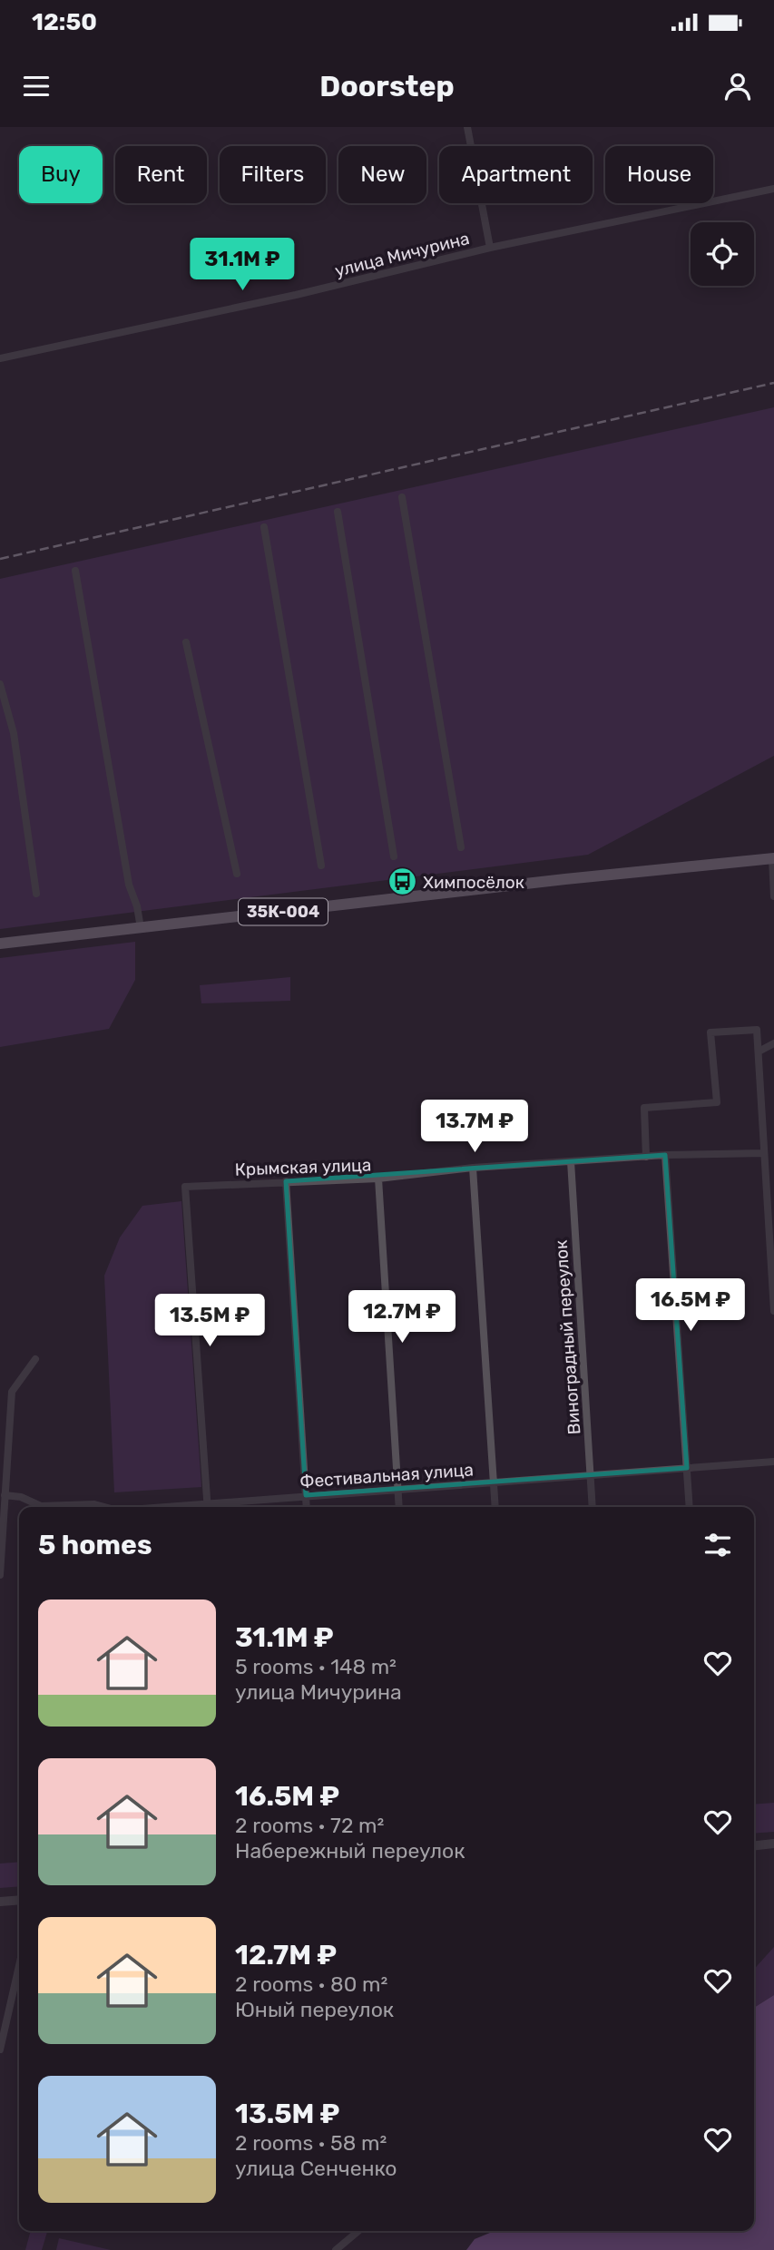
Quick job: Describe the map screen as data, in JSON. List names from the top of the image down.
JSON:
{
  "streets": {
    "main road": ["35К-004"],
    "street": [
      "улица Мичурина",
      "Крымская улица",
      "Виноградный переулок",
      "Фестивальная улица"
    ]
  },
  "crossings": [
    ["Крымская улица", "Виноградный переулок"],
    ["Виноградный переулок", "Фестивальная улица"]
  ],
  "places": {
    "bus stop": ["Химпосёлок"]
  },
  "page": {
    "status": "12:50",
    "header": "Doorstep",
    "chip": [
      "Buy",
      "Rent",
      "Filters",
      "New",
      "Apartment",
      "House"
    ],
    "price": [
      "31.1M ₽",
      "13.7M ₽",
      "16.5M ₽",
      "12.7M ₽",
      "13.5M ₽"
    ],
    "heading": "5 homes",
    "list": [
      {
        "name": "31.1M ₽",
        "note": "5 rooms · 148 m² · улица Мичурина"
      },
      {
        "name": "16.5M ₽",
        "note": "2 rooms · 72 m² · Набережный переулок"
      },
      {
        "name": "12.7M ₽",
        "note": "2 rooms · 80 m² · Юный переулок"
      },
      {
        "name": "13.5M ₽",
        "note": "2 rooms · 58 m² · улица Сенченко"
      }
    ]
  }
}
